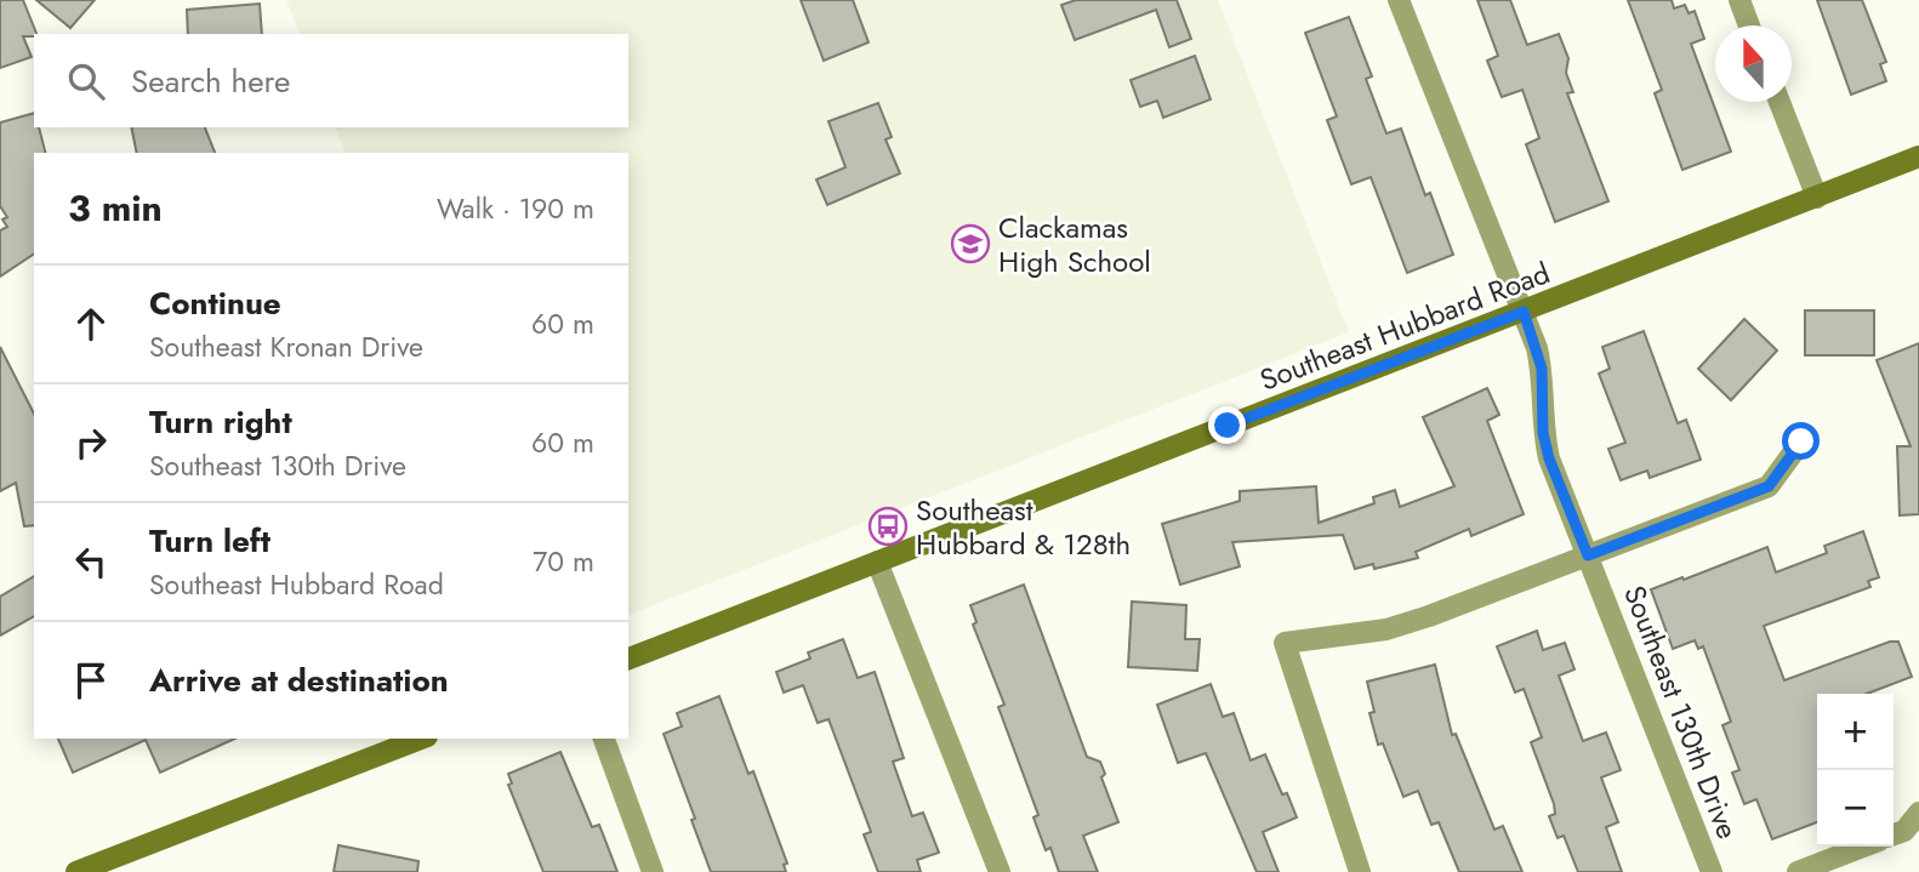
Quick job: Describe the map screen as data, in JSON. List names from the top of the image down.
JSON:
{
  "streets": {
    "main road": ["Southeast Hubbard Road"],
    "street": ["Southeast 130th Drive"]
  },
  "crossings": [
    ["Southeast Hubbard Road", "Southeast 130th Drive"]
  ],
  "places": {
    "school or university": ["Clackamas High School"],
    "bus stop": ["Southeast Hubbard & 128th"]
  },
  "north": "top",
  "page": {
    "search": "Search here",
    "heading": ["3 min", "Walk · 190 m"],
    "list": [
      ["Continue", "Southeast Kronan Drive", "60 m"],
      ["Turn right", "Southeast 130th Drive", "60 m"],
      ["Turn left", "Southeast Hubbard Road", "70 m"],
      "Arrive at destination"
    ],
    "map_buttons": ["+", "−"]
  }
}
